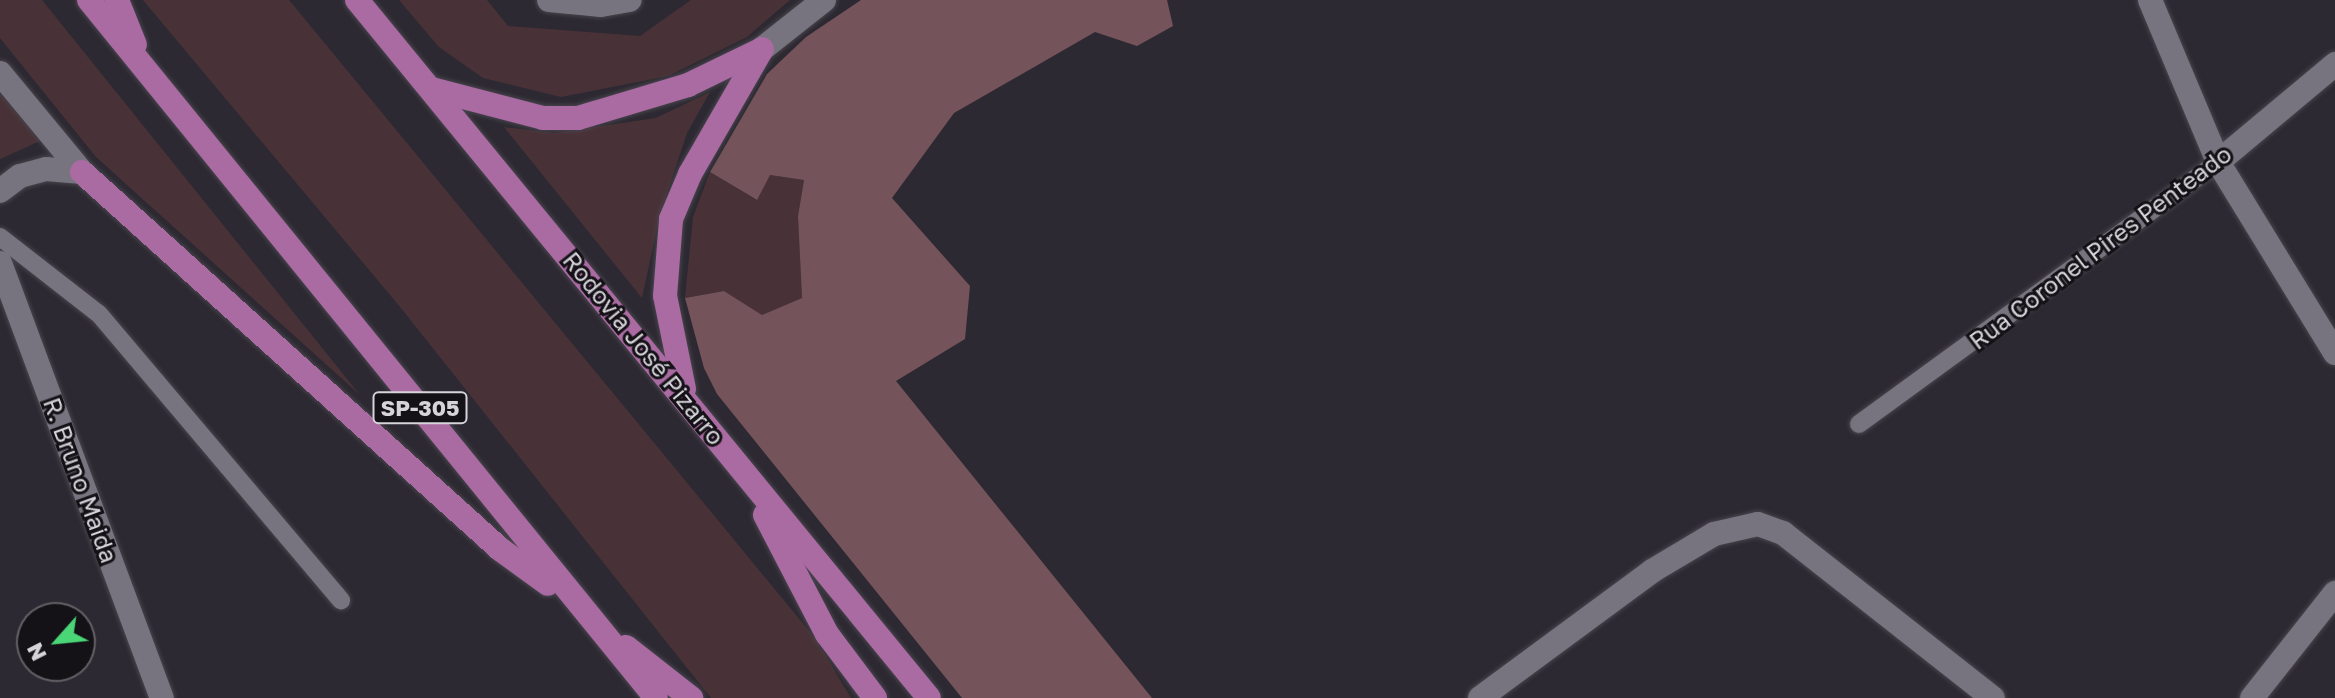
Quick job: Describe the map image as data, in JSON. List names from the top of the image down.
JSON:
{
  "streets": {
    "main road": ["Rodovia José Pizarro", "SP-305"],
    "street": ["Rua Coronel Pires Penteado", "R. Bruno Maida"]
  },
  "north": "bottom left"
}
